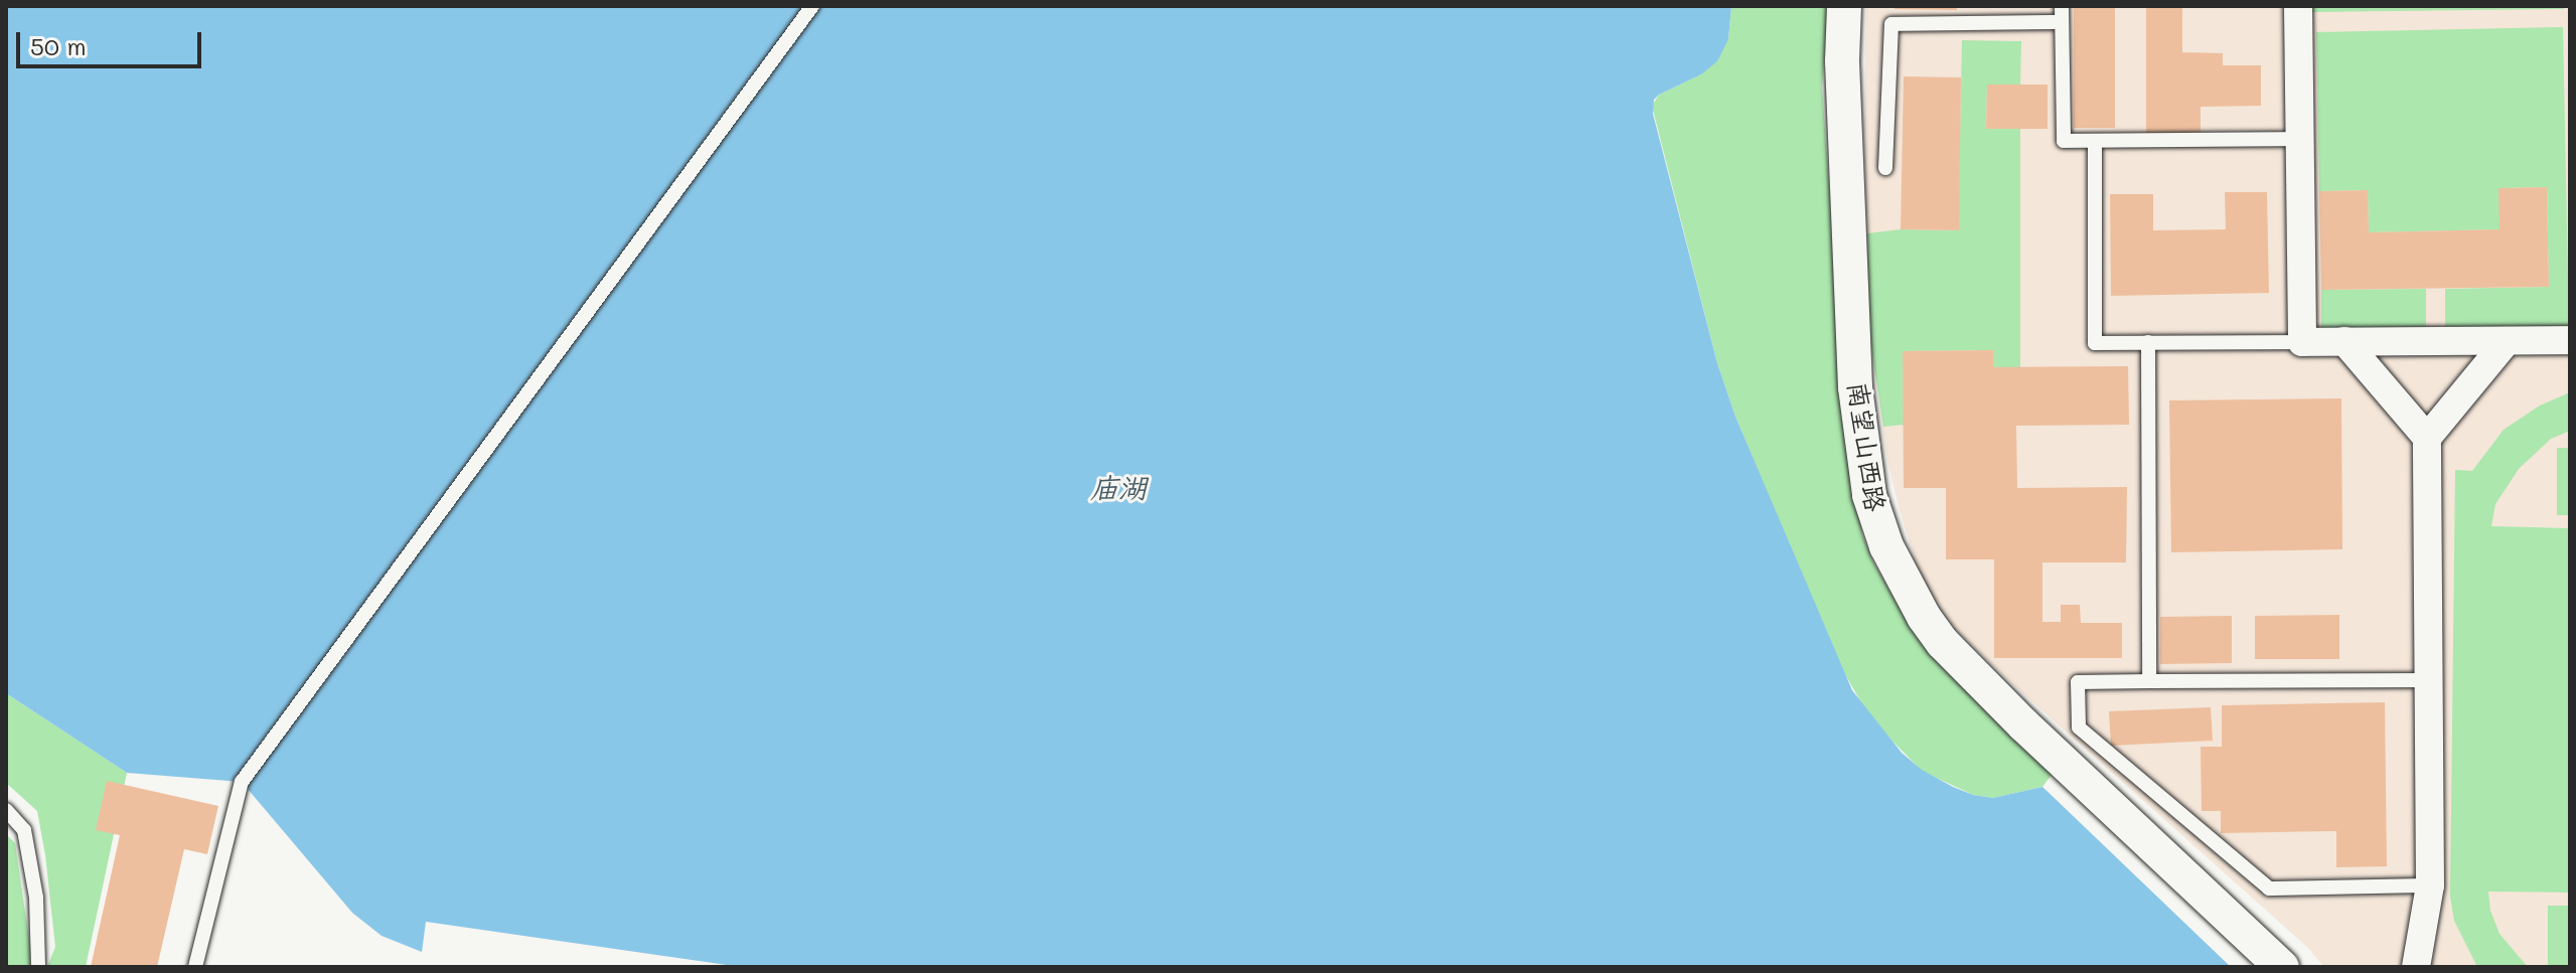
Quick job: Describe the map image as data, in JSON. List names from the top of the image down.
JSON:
{
  "streets": {
    "street": ["南望山西路"]
  },
  "water": ["庙湖"],
  "scale_bar": "50 m"
}
